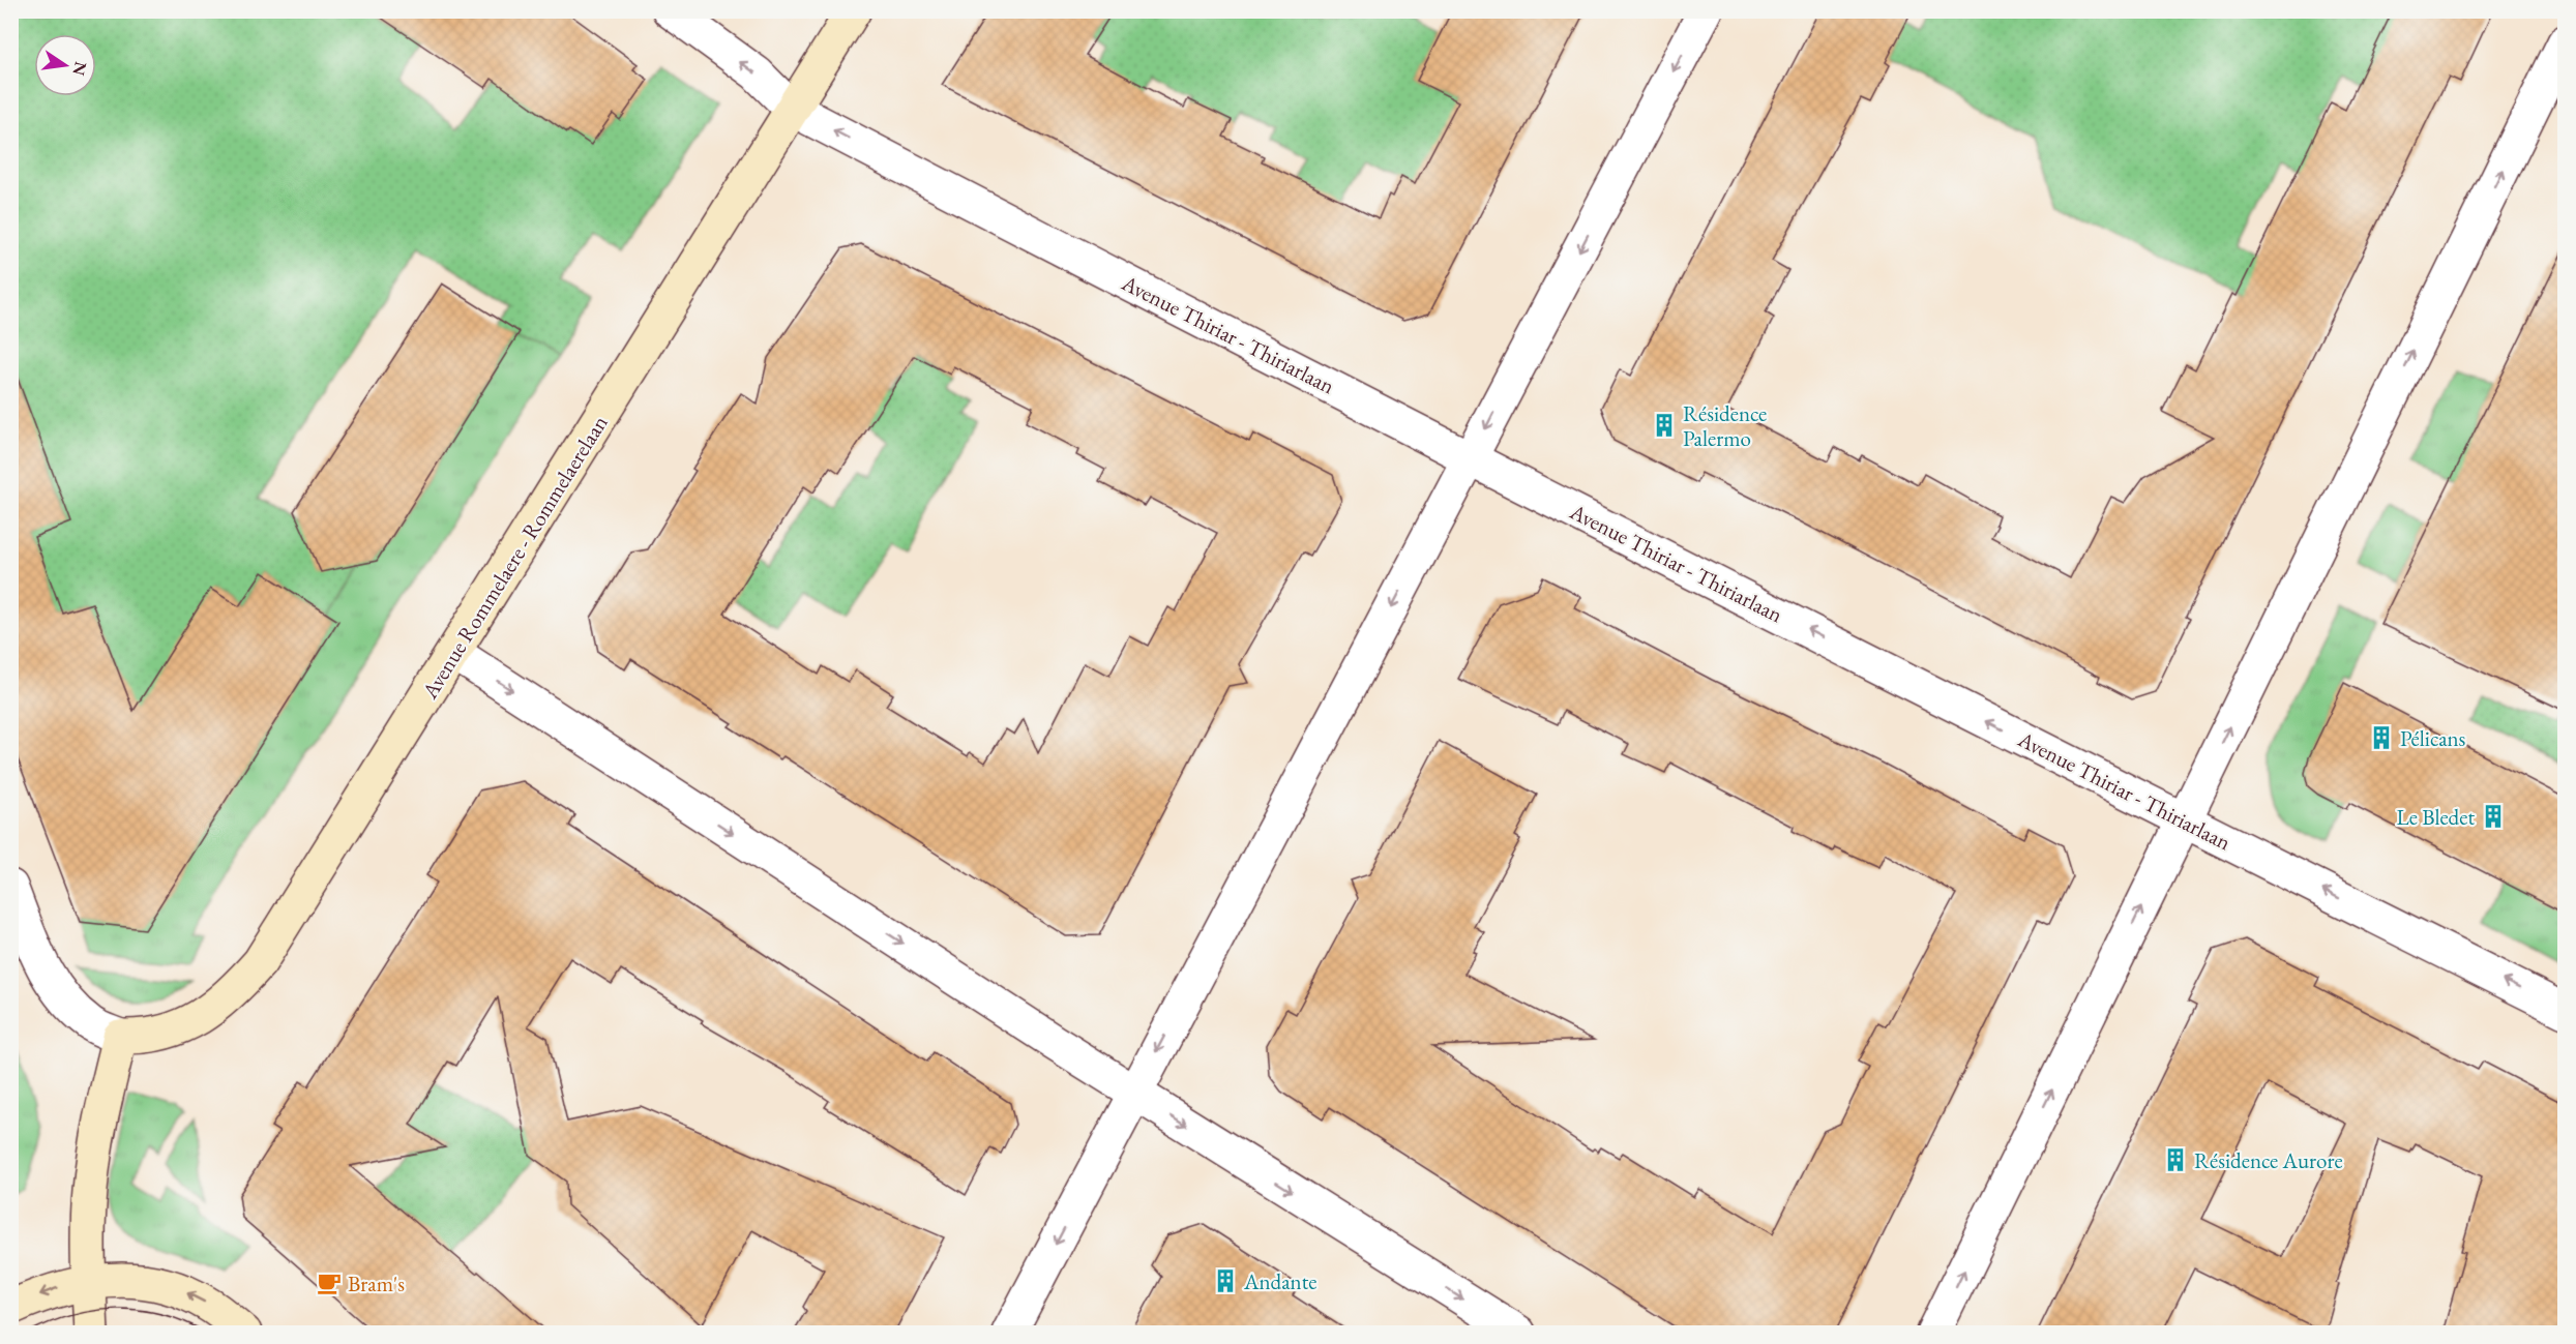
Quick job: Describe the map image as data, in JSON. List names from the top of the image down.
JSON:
{
  "streets": {
    "street": ["Avenue Thiriar - Thiriarlaan", "Avenue Rommelaere - Rommelaerelaan"]
  },
  "crossings": [
    ["Avenue Thiriar - Thiriarlaan", "Avenue Rommelaere - Rommelaerelaan"]
  ],
  "one_way": ["Avenue Thiriar - Thiriarlaan"],
  "places": {
    "building": [
      "Résidence Palermo",
      "Pélicans",
      "Le Bledet",
      "Résidence Aurore",
      "Andante"
    ],
    "cafe": ["Bram's"]
  },
  "north": "right"
}
